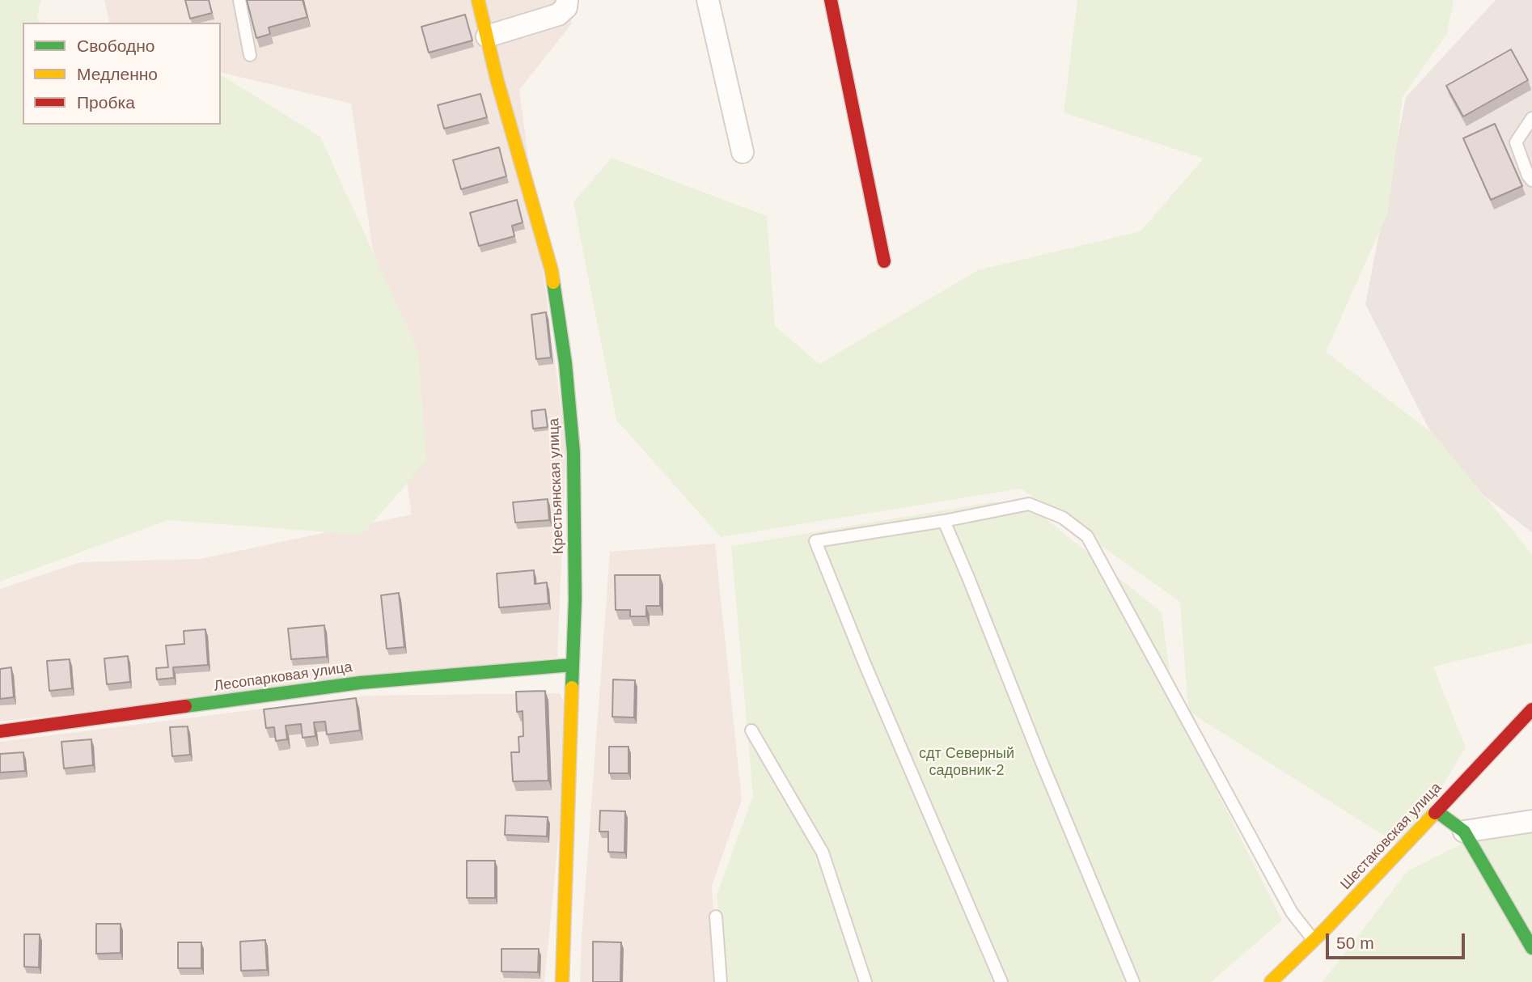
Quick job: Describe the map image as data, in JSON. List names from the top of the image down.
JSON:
{
  "streets": {
    "street": ["Крестьянская улица", "Лесопарковая улица", "Шестаковская улица"]
  },
  "crossings": [
    ["Крестьянская улица", "Лесопарковая улица"]
  ],
  "parks": ["сдт Северный садовник-2"],
  "legend": ["Свободно", "Медленно", "Пробка"],
  "scale_bar": "50 m"
}
